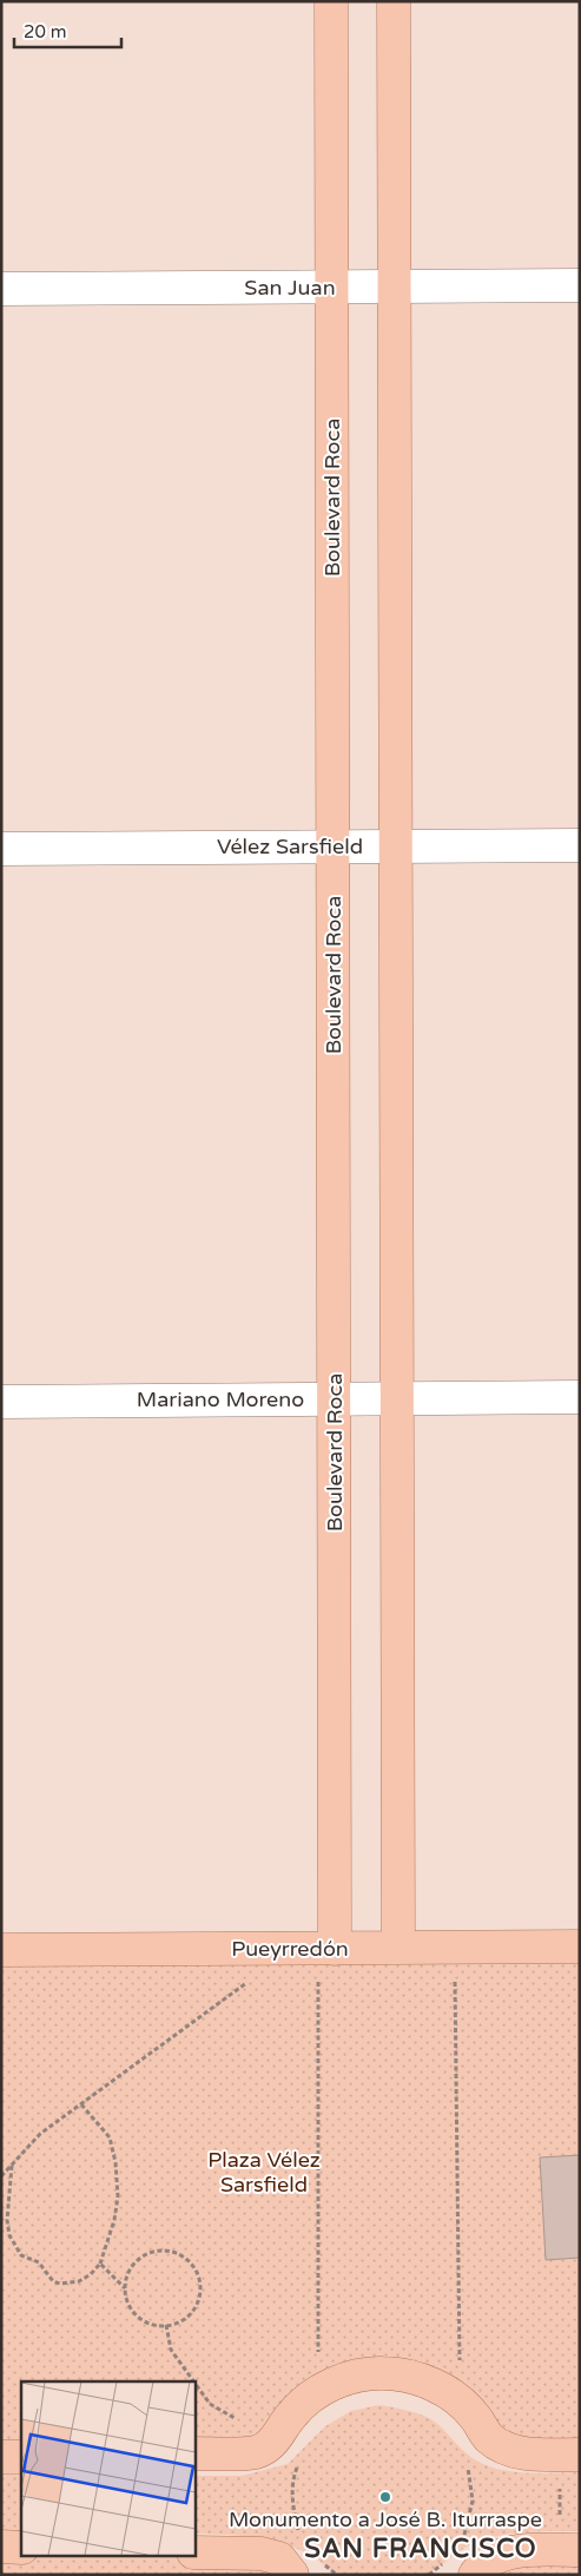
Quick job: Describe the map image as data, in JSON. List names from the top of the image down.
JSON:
{
  "streets": {
    "main road": ["Boulevard Roca", "Pueyrredón"],
    "street": ["San Juan", "Vélez Sarsfield", "Mariano Moreno"]
  },
  "crossings": [
    ["San Juan", "Boulevard Roca"],
    ["Boulevard Roca", "Vélez Sarsfield"],
    ["Boulevard Roca", "Mariano Moreno"],
    ["Boulevard Roca", "Pueyrredón"]
  ],
  "districts": ["SAN FRANCISCO"],
  "parks": ["Plaza Vélez Sarsfield"],
  "places": ["Monumento a José B. Iturraspe"],
  "scale_bar": "20 m"
}
